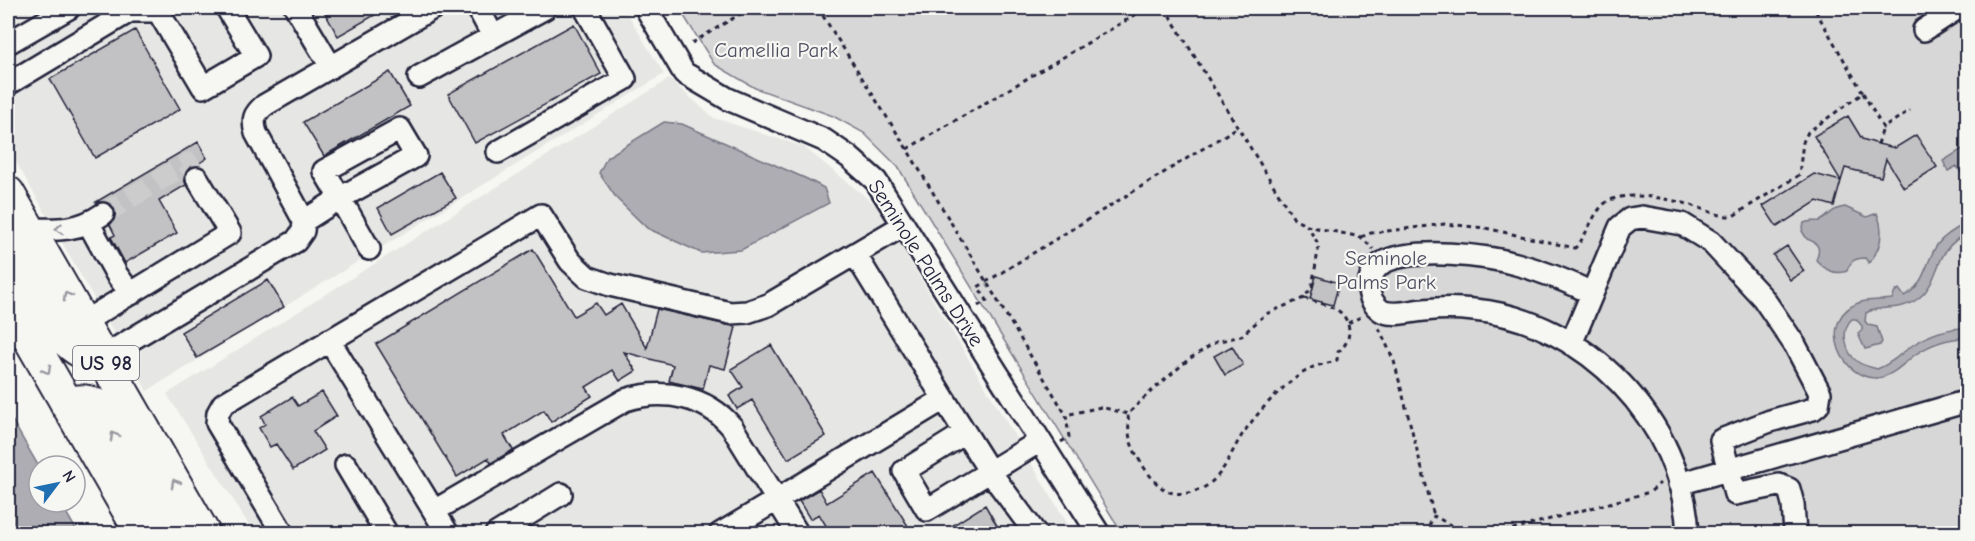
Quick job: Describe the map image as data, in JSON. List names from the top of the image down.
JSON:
{
  "streets": {
    "highway": ["US 98"],
    "street": ["Seminole Palms Drive"]
  },
  "parks": ["Camellia Park", "Seminole Palms Park"],
  "north": "top right"
}
